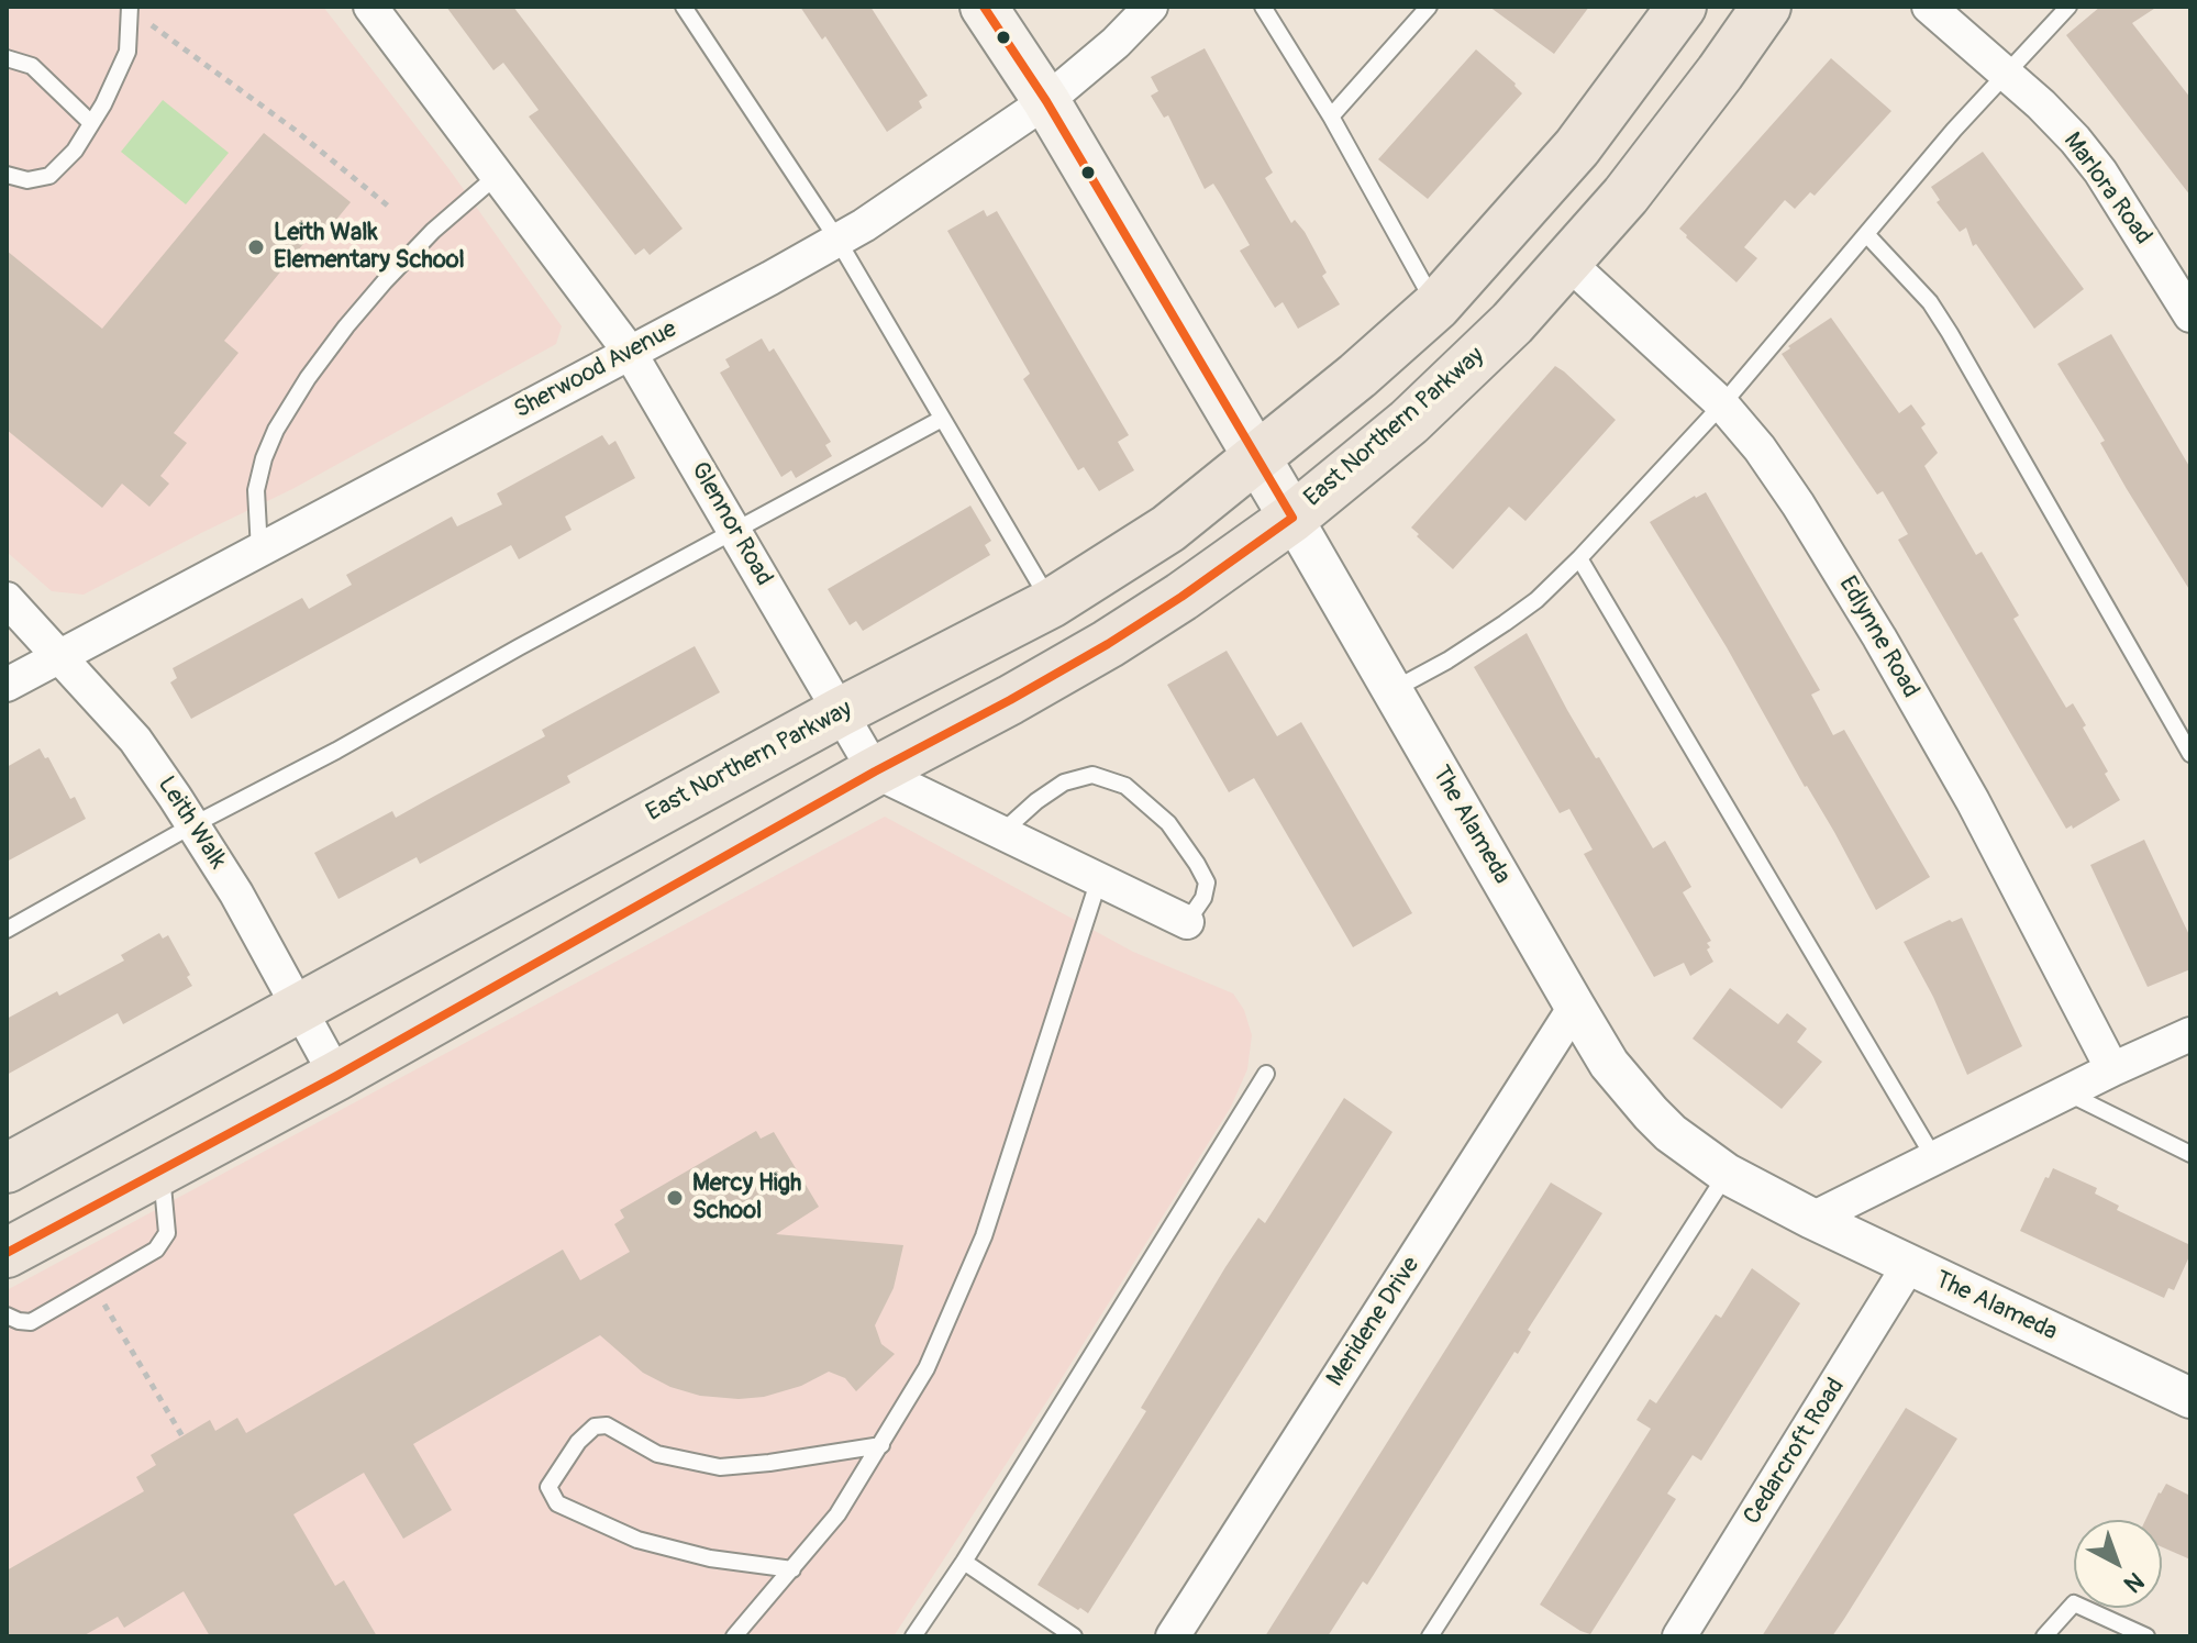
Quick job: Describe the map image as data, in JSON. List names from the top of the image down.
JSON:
{
  "streets": {
    "main road": ["East Northern Parkway", "The Alameda"],
    "street": [
      "Marlora Road",
      "Sherwood Avenue",
      "Glennor Road",
      "Edlynne Road",
      "Leith Walk",
      "Meridene Drive",
      "Cedarcroft Road"
    ]
  },
  "crossings": [
    ["Sherwood Avenue", "Glennor Road"],
    ["Sherwood Avenue", "Leith Walk"],
    ["Sherwood Avenue", "The Alameda"],
    ["East Northern Parkway", "Glennor Road"],
    ["East Northern Parkway", "Edlynne Road"],
    ["East Northern Parkway", "Leith Walk"],
    ["East Northern Parkway", "The Alameda"],
    ["The Alameda", "Meridene Drive"],
    ["The Alameda", "Cedarcroft Road"]
  ],
  "places": ["Leith Walk Elementary School", "Mercy High School"],
  "north": "bottom right"
}
